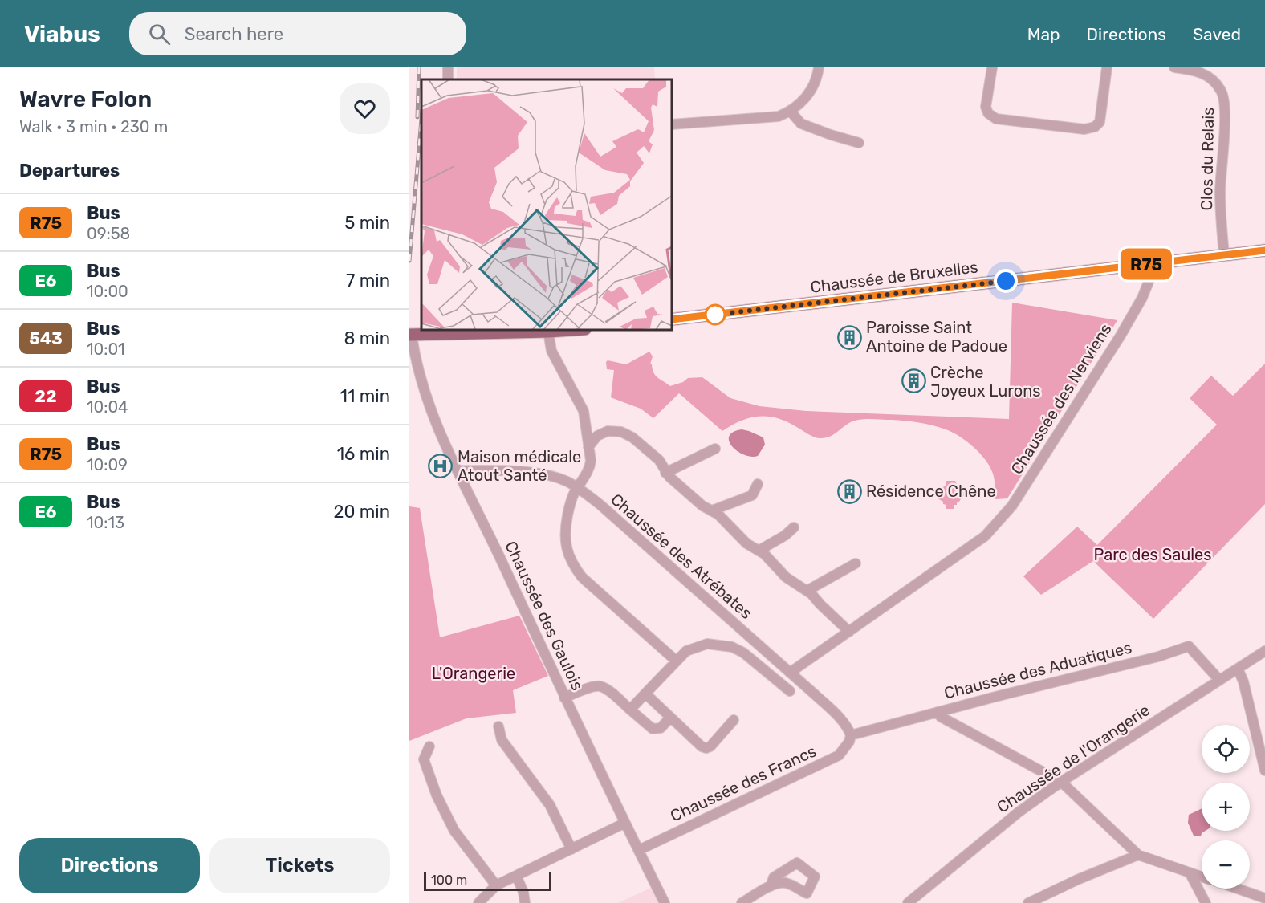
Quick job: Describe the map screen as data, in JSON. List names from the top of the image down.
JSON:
{
  "streets": {
    "main road": ["Chaussée de Bruxelles"],
    "street": [
      "Clos du Relais",
      "Chaussée des Nerviens",
      "Chaussée des Atrébates",
      "Chaussée des Gaulois",
      "Chaussée des Aduatiques",
      "Chaussée de l'Orangerie",
      "Chaussée des Francs"
    ]
  },
  "crossings": [
    ["Clos du Relais", "Chaussée de Bruxelles"],
    ["Chaussée de Bruxelles", "Chaussée des Nerviens"],
    ["Chaussée des Nerviens", "Chaussée des Atrébates"],
    ["Chaussée des Atrébates", "Chaussée des Gaulois"],
    ["Chaussée des Atrébates", "Chaussée des Aduatiques"],
    ["Chaussée des Atrébates", "Chaussée des Francs"],
    ["Chaussée des Gaulois", "Chaussée des Francs"],
    ["Chaussée des Aduatiques", "Chaussée de l'Orangerie"],
    ["Chaussée des Aduatiques", "Chaussée des Francs"]
  ],
  "parks": ["Parc des Saules", "L'Orangerie"],
  "places": {
    "building": ["Paroisse Saint Antoine de Padoue", "Crèche Joyeux Lurons", "Résidence Chêne"],
    "hospital": ["Maison médicale Atout Santé"]
  },
  "lines": ["bus line R75"],
  "scale_bar": "100 m",
  "page": {
    "header": "Viabus",
    "search": "Search here",
    "nav": ["Map", "Directions", "Saved"],
    "heading": [
      ["Wavre Folon", "Walk · 3 min · 230 m"],
      "Departures"
    ],
    "on_map": "R75",
    "list": [
      {
        "mark": "R75",
        "name": "Bus",
        "note": "09:58",
        "value": "5 min"
      },
      {
        "mark": "E6",
        "name": "Bus",
        "note": "10:00",
        "value": "7 min"
      },
      {
        "mark": "543",
        "name": "Bus",
        "note": "10:01",
        "value": "8 min"
      },
      {
        "mark": "22",
        "name": "Bus",
        "note": "10:04",
        "value": "11 min"
      },
      {
        "mark": "R75",
        "name": "Bus",
        "note": "10:09",
        "value": "16 min"
      },
      {
        "mark": "E6",
        "name": "Bus",
        "note": "10:13",
        "value": "20 min"
      }
    ],
    "map_buttons": ["+", "−"],
    "buttons": ["Directions", "Tickets"],
    "scale": "100 m"
  }
}
